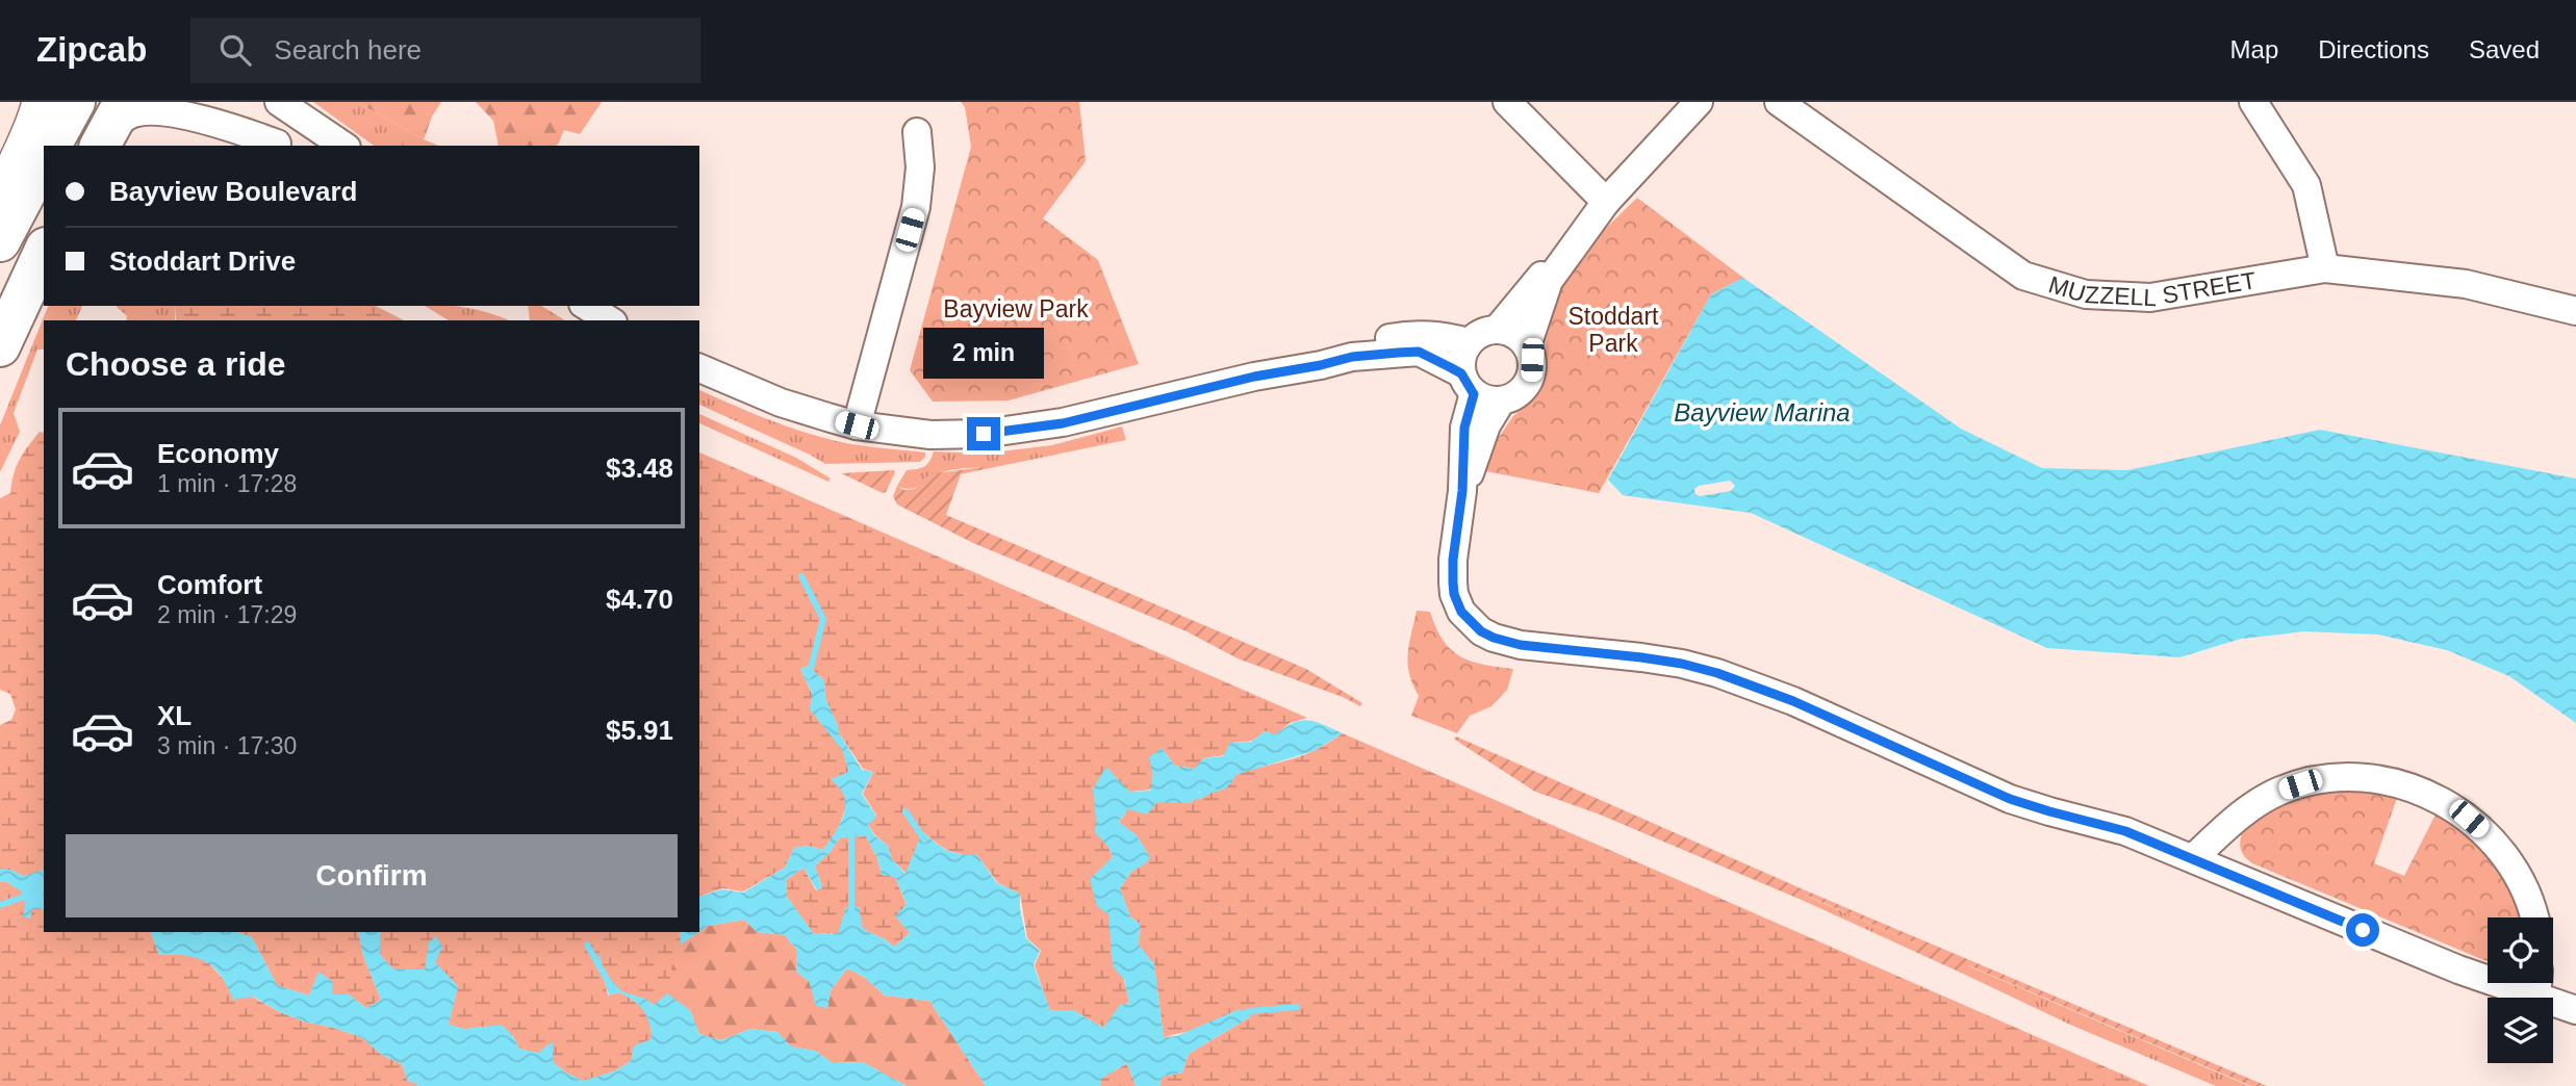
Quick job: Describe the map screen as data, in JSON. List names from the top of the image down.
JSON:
{
  "streets": {
    "street": ["MUZZELL STREET"]
  },
  "water": ["Bayview Marina"],
  "parks": ["Bayview Park", "Stoddart Park"],
  "page": {
    "header": "Zipcab",
    "search": "Search here",
    "nav": ["Map", "Directions", "Saved"],
    "banner": ["Bayview Boulevard", "Stoddart Drive"],
    "heading": "Choose a ride",
    "bubble": "2 min",
    "list": [
      {
        "name": "Economy",
        "note": "1 min · 17:28",
        "value": "$3.48"
      },
      {
        "name": "Comfort",
        "note": "2 min · 17:29",
        "value": "$4.70"
      },
      {
        "name": "XL",
        "note": "3 min · 17:30",
        "value": "$5.91"
      }
    ],
    "buttons": "Confirm"
  }
}
